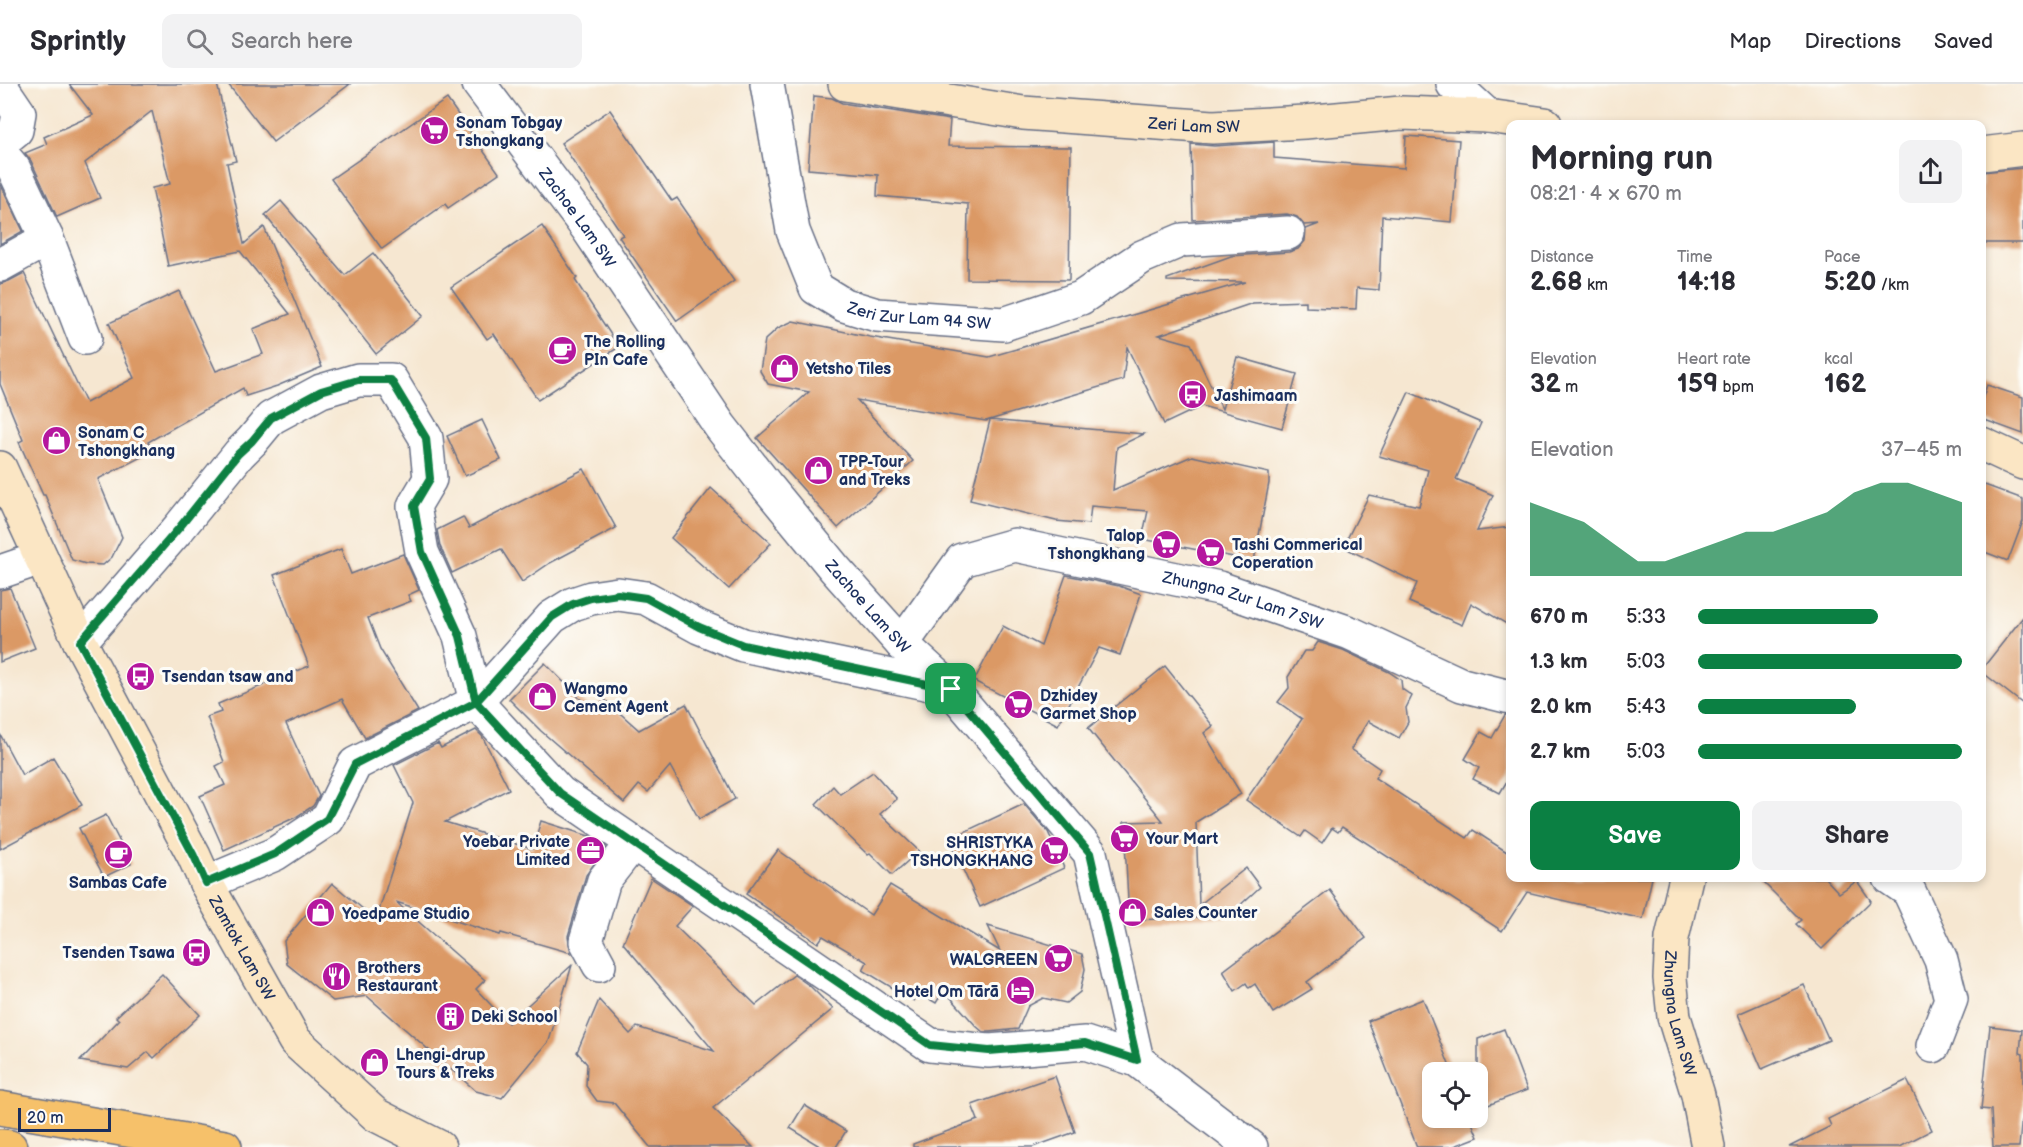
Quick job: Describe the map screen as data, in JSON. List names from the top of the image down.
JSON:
{
  "streets": {
    "street": [
      "Zeri Lam SW",
      "Zachoe Lam SW",
      "Zeri Zur Lam 94 SW",
      "Zhungna Zur Lam 7 SW",
      "Zamtok Lam SW",
      "Zhungna Lam SW"
    ]
  },
  "crossings": [
    ["Zachoe Lam SW", "Zhungna Zur Lam 7 SW"]
  ],
  "places": {
    "supermarket": [
      "Sonam Tobgay Tshongkang",
      "Talop Tshongkhang",
      "Tashi Commerical Coperation",
      "Dzhidey Garmet Shop",
      "Your Mart",
      "SHRISTYKA TSHONGKHANG",
      "WALGREEN"
    ],
    "cafe": ["The Rolling PIn Cafe", "Sambas Cafe"],
    "shop": [
      "Yetsho Tiles",
      "Sonam C Tshongkhang",
      "TPP-Tour and Treks",
      "Wangmo Cement Agent",
      "Sales Counter",
      "Yoedpame Studio",
      "Lhengi-drup Tours & Treks"
    ],
    "bus stop": ["Jashimaam", "Tsendan tsaw and", "Tsenden Tsawa"],
    "office": ["Yoebar Private Limited"],
    "restaurant": ["Brothers Restaurant"],
    "hotel": ["Hotel Om Tārā"],
    "building": ["Deki School"]
  },
  "scale_bar": "20 m",
  "page": {
    "header": "Sprintly",
    "search": "Search here",
    "nav": ["Map", "Directions", "Saved"],
    "heading": ["Morning run", "08:21 · 4 × 670 m"],
    "stats": [
      ["Distance", "2.68 km"],
      ["Time", "14:18"],
      ["Pace", "5:20 /km"],
      ["Elevation", "32 m"],
      ["Heart rate", "159 bpm"],
      ["kcal", "162"]
    ],
    "chart": ["Elevation", "37–45 m"],
    "list": [
      {
        "name": "670 m",
        "note": "5:33"
      },
      {
        "name": "1.3 km",
        "note": "5:03"
      },
      {
        "name": "2.0 km",
        "note": "5:43"
      },
      {
        "name": "2.7 km",
        "note": "5:03"
      }
    ],
    "buttons": ["Save", "Share"],
    "scale": "20 m"
  }
}
